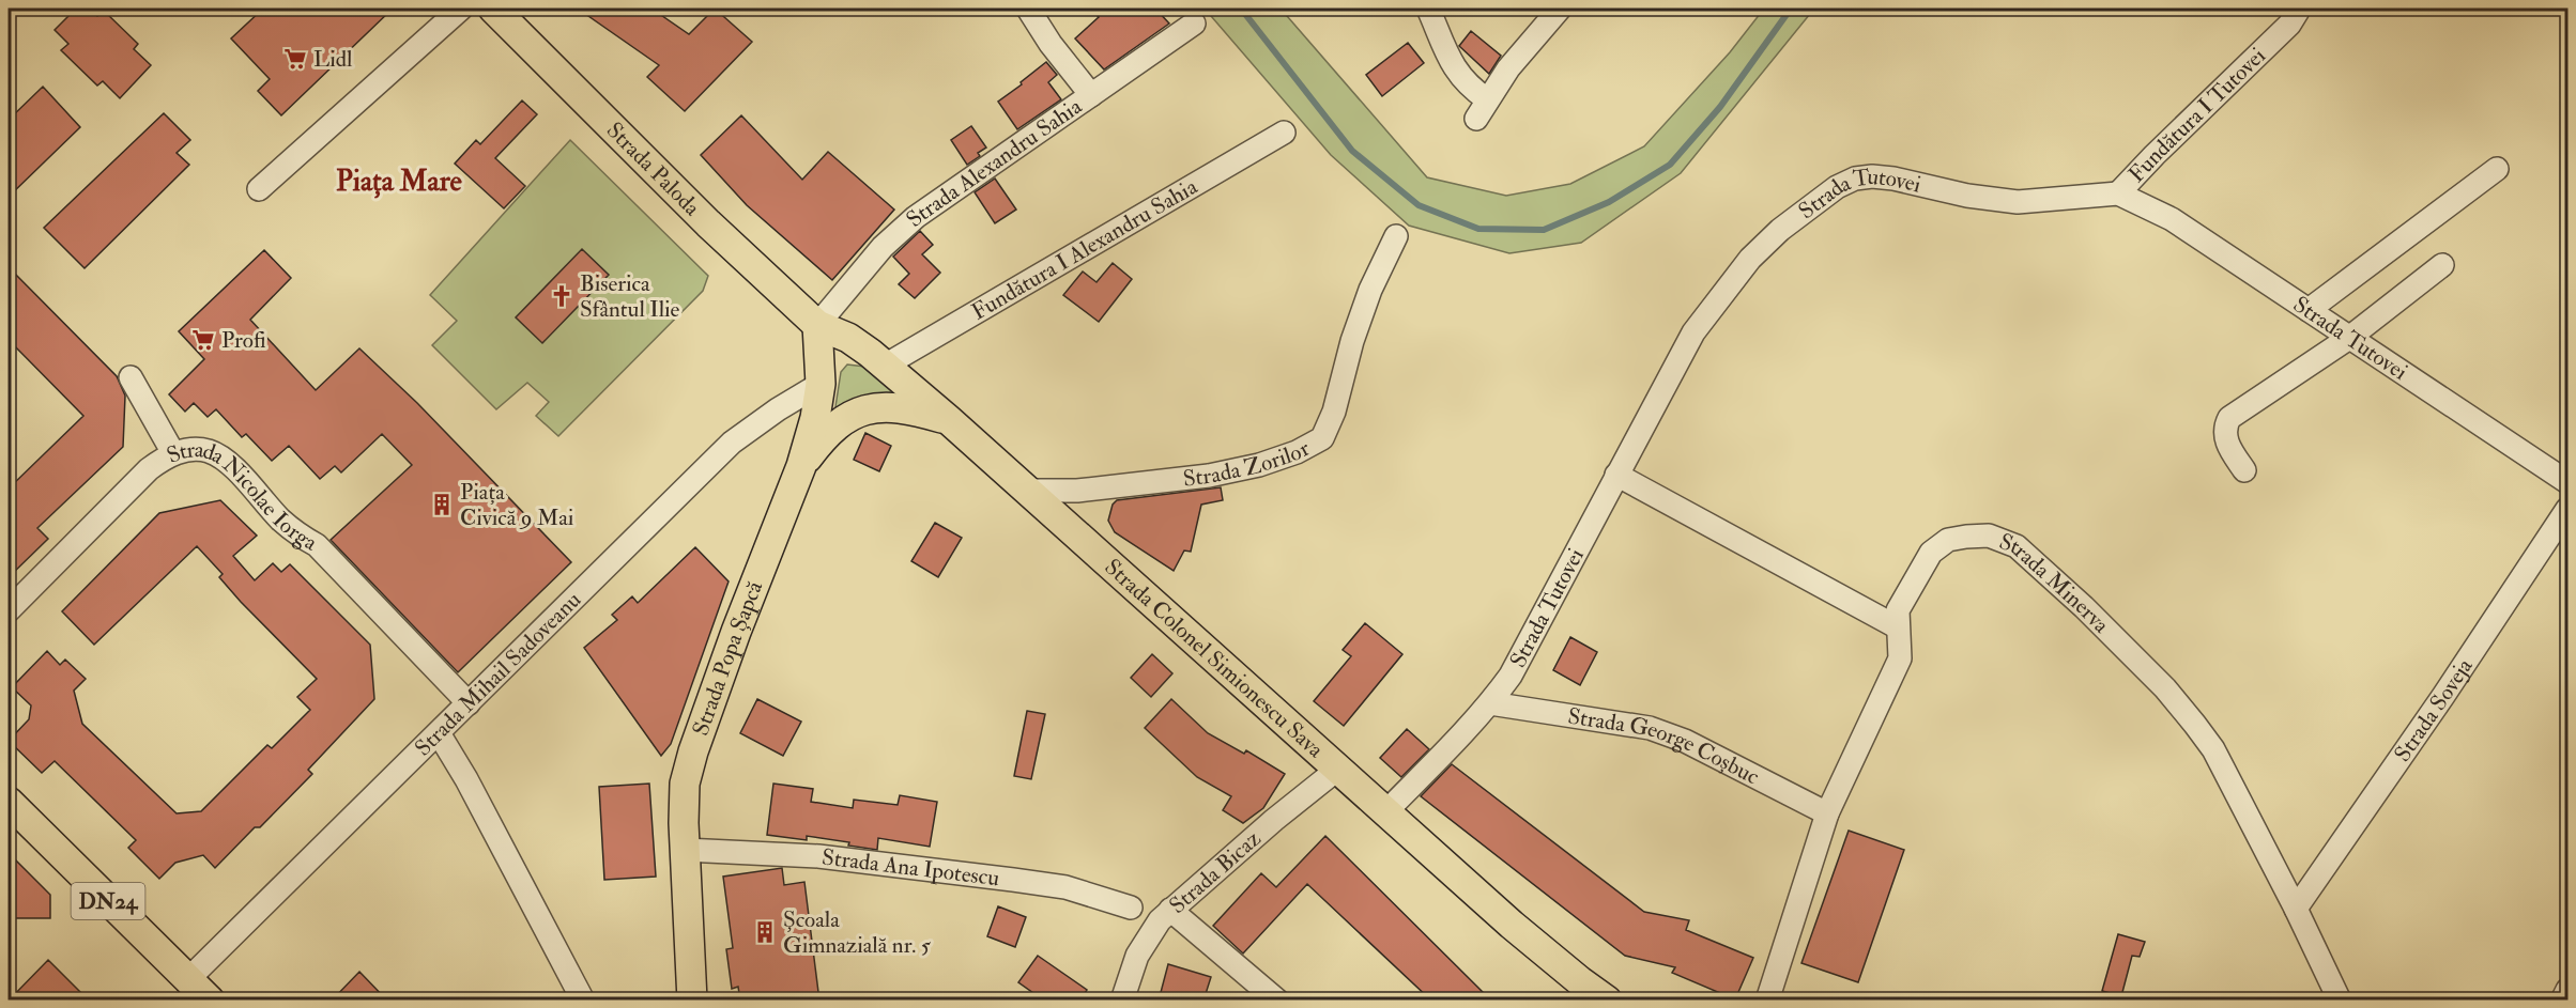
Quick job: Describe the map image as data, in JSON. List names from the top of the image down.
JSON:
{
  "streets": {
    "main road": [
      "Strada Paloda",
      "Strada Popa Șapcă",
      "Strada Colonel Simionescu Sava",
      "DN24"
    ],
    "street": [
      "Fundătura I Tutovei",
      "Strada Alexandru Sahia",
      "Strada Tutovei",
      "Fundătura I Alexandru Sahia",
      "Strada Zorilor",
      "Strada Nicolae Iorga",
      "Strada Minerva",
      "Strada Mihail Sadoveanu",
      "Strada Soveja",
      "Strada George Coșbuc",
      "Strada Ana Ipotescu",
      "Strada Bicaz"
    ]
  },
  "crossings": [
    ["Fundătura I Tutovei", "Strada Tutovei"],
    ["Strada Alexandru Sahia", "Strada Paloda"],
    ["Strada Alexandru Sahia", "Strada Popa Șapcă"],
    ["Strada Alexandru Sahia", "Strada Colonel Simionescu Sava"],
    ["Strada Paloda", "Strada Popa Șapcă"],
    ["Strada Paloda", "Strada Colonel Simionescu Sava"],
    ["Strada Tutovei", "Strada Colonel Simionescu Sava"],
    ["Strada Tutovei", "Strada George Coșbuc"],
    ["Fundătura I Alexandru Sahia", "Strada Colonel Simionescu Sava"],
    ["Strada Zorilor", "Strada Colonel Simionescu Sava"],
    ["Strada Nicolae Iorga", "Strada Mihail Sadoveanu"],
    ["Strada Minerva", "Strada Soveja"],
    ["Strada Minerva", "Strada George Coșbuc"],
    ["Strada Popa Șapcă", "Strada Colonel Simionescu Sava"],
    ["Strada Popa Șapcă", "Strada Mihail Sadoveanu"],
    ["Strada Popa Șapcă", "Strada Ana Ipotescu"],
    ["Strada Colonel Simionescu Sava", "Strada Bicaz"],
    ["Strada Mihail Sadoveanu", "DN24"]
  ],
  "districts": ["Piața Mare"],
  "places": {
    "supermarket": ["Lidl", "Profi"],
    "church": ["Biserica Sfântul Ilie"],
    "building": ["Piața Civică 9 Mai", "Școala Gimnazială nr. 5"]
  }
}
